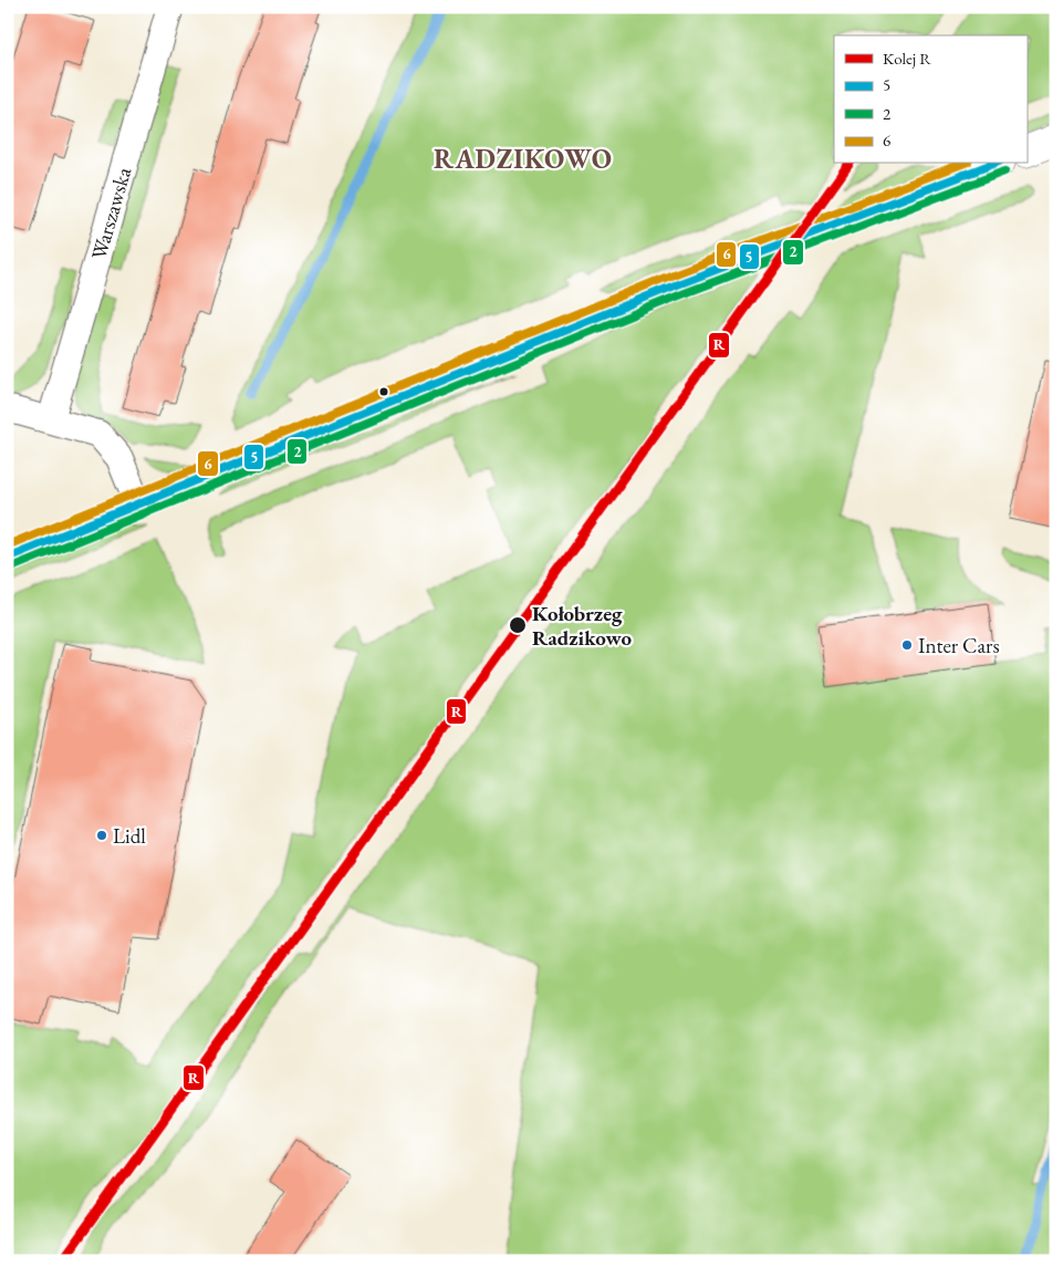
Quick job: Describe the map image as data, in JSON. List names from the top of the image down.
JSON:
{
  "streets": {
    "street": ["Warszawska"]
  },
  "districts": ["RADZIKOWO"],
  "places": ["Kołobrzeg Radzikowo", "Inter Cars", "Lidl"],
  "lines": [
    "rail line R",
    "transit line 5",
    "transit line 6",
    "transit line 2"
  ],
  "legend": [
    "Kolej R",
    "5",
    "2",
    "6"
  ]
}
